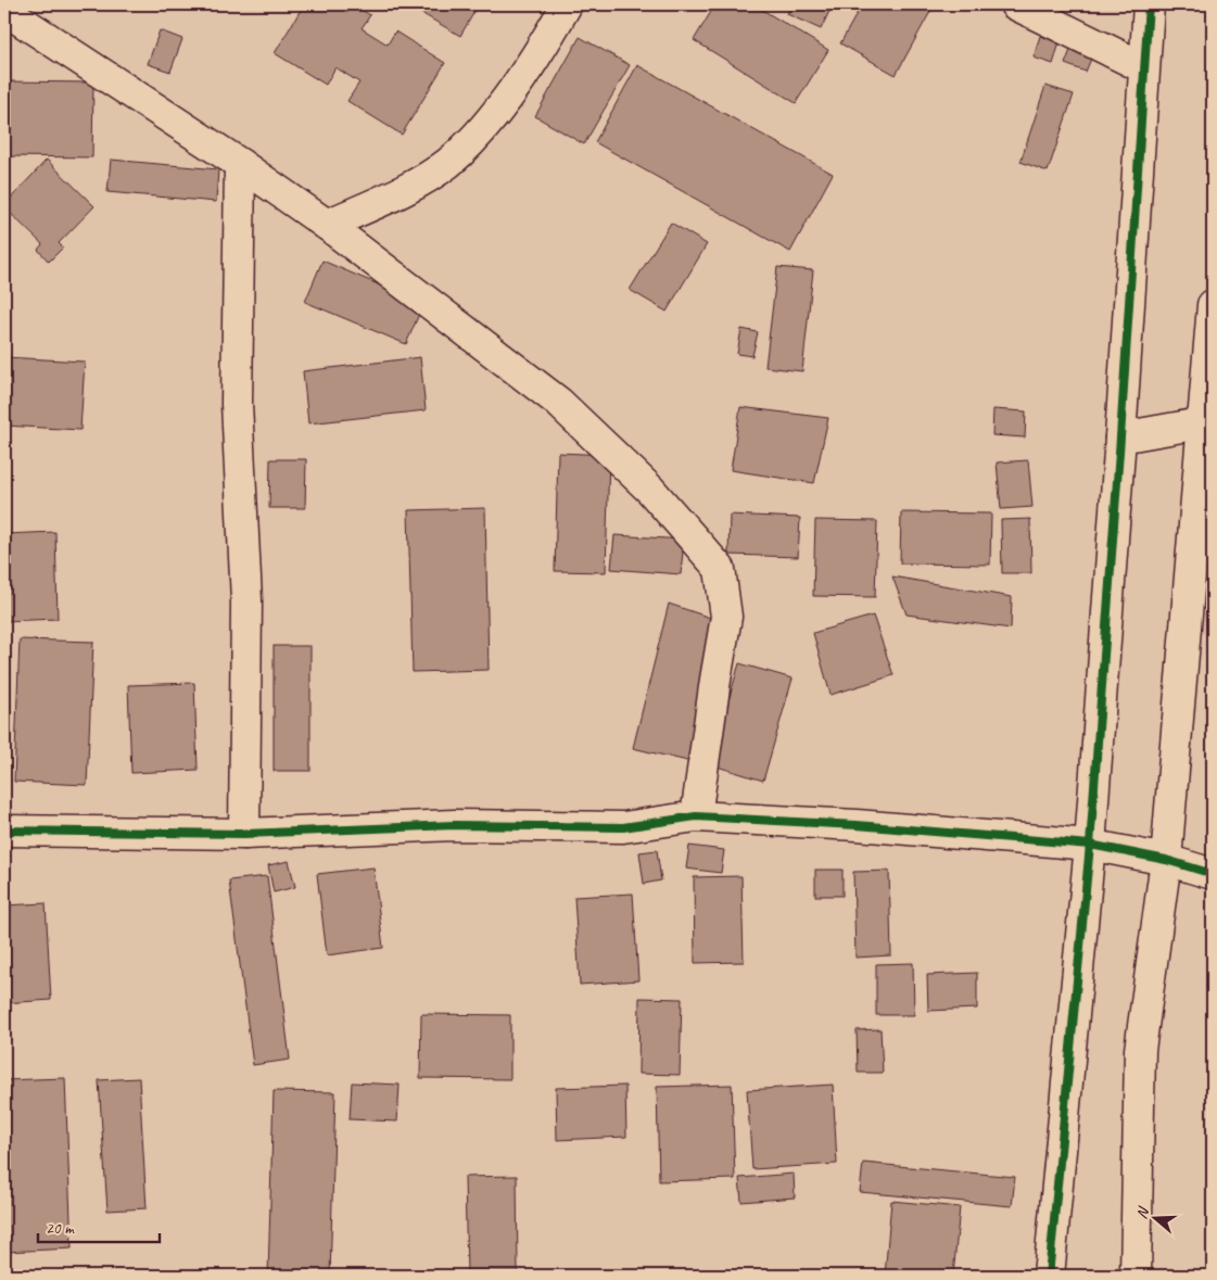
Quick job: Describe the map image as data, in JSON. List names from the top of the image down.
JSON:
{
  "scale_bar": "20 m",
  "north": "left"
}
